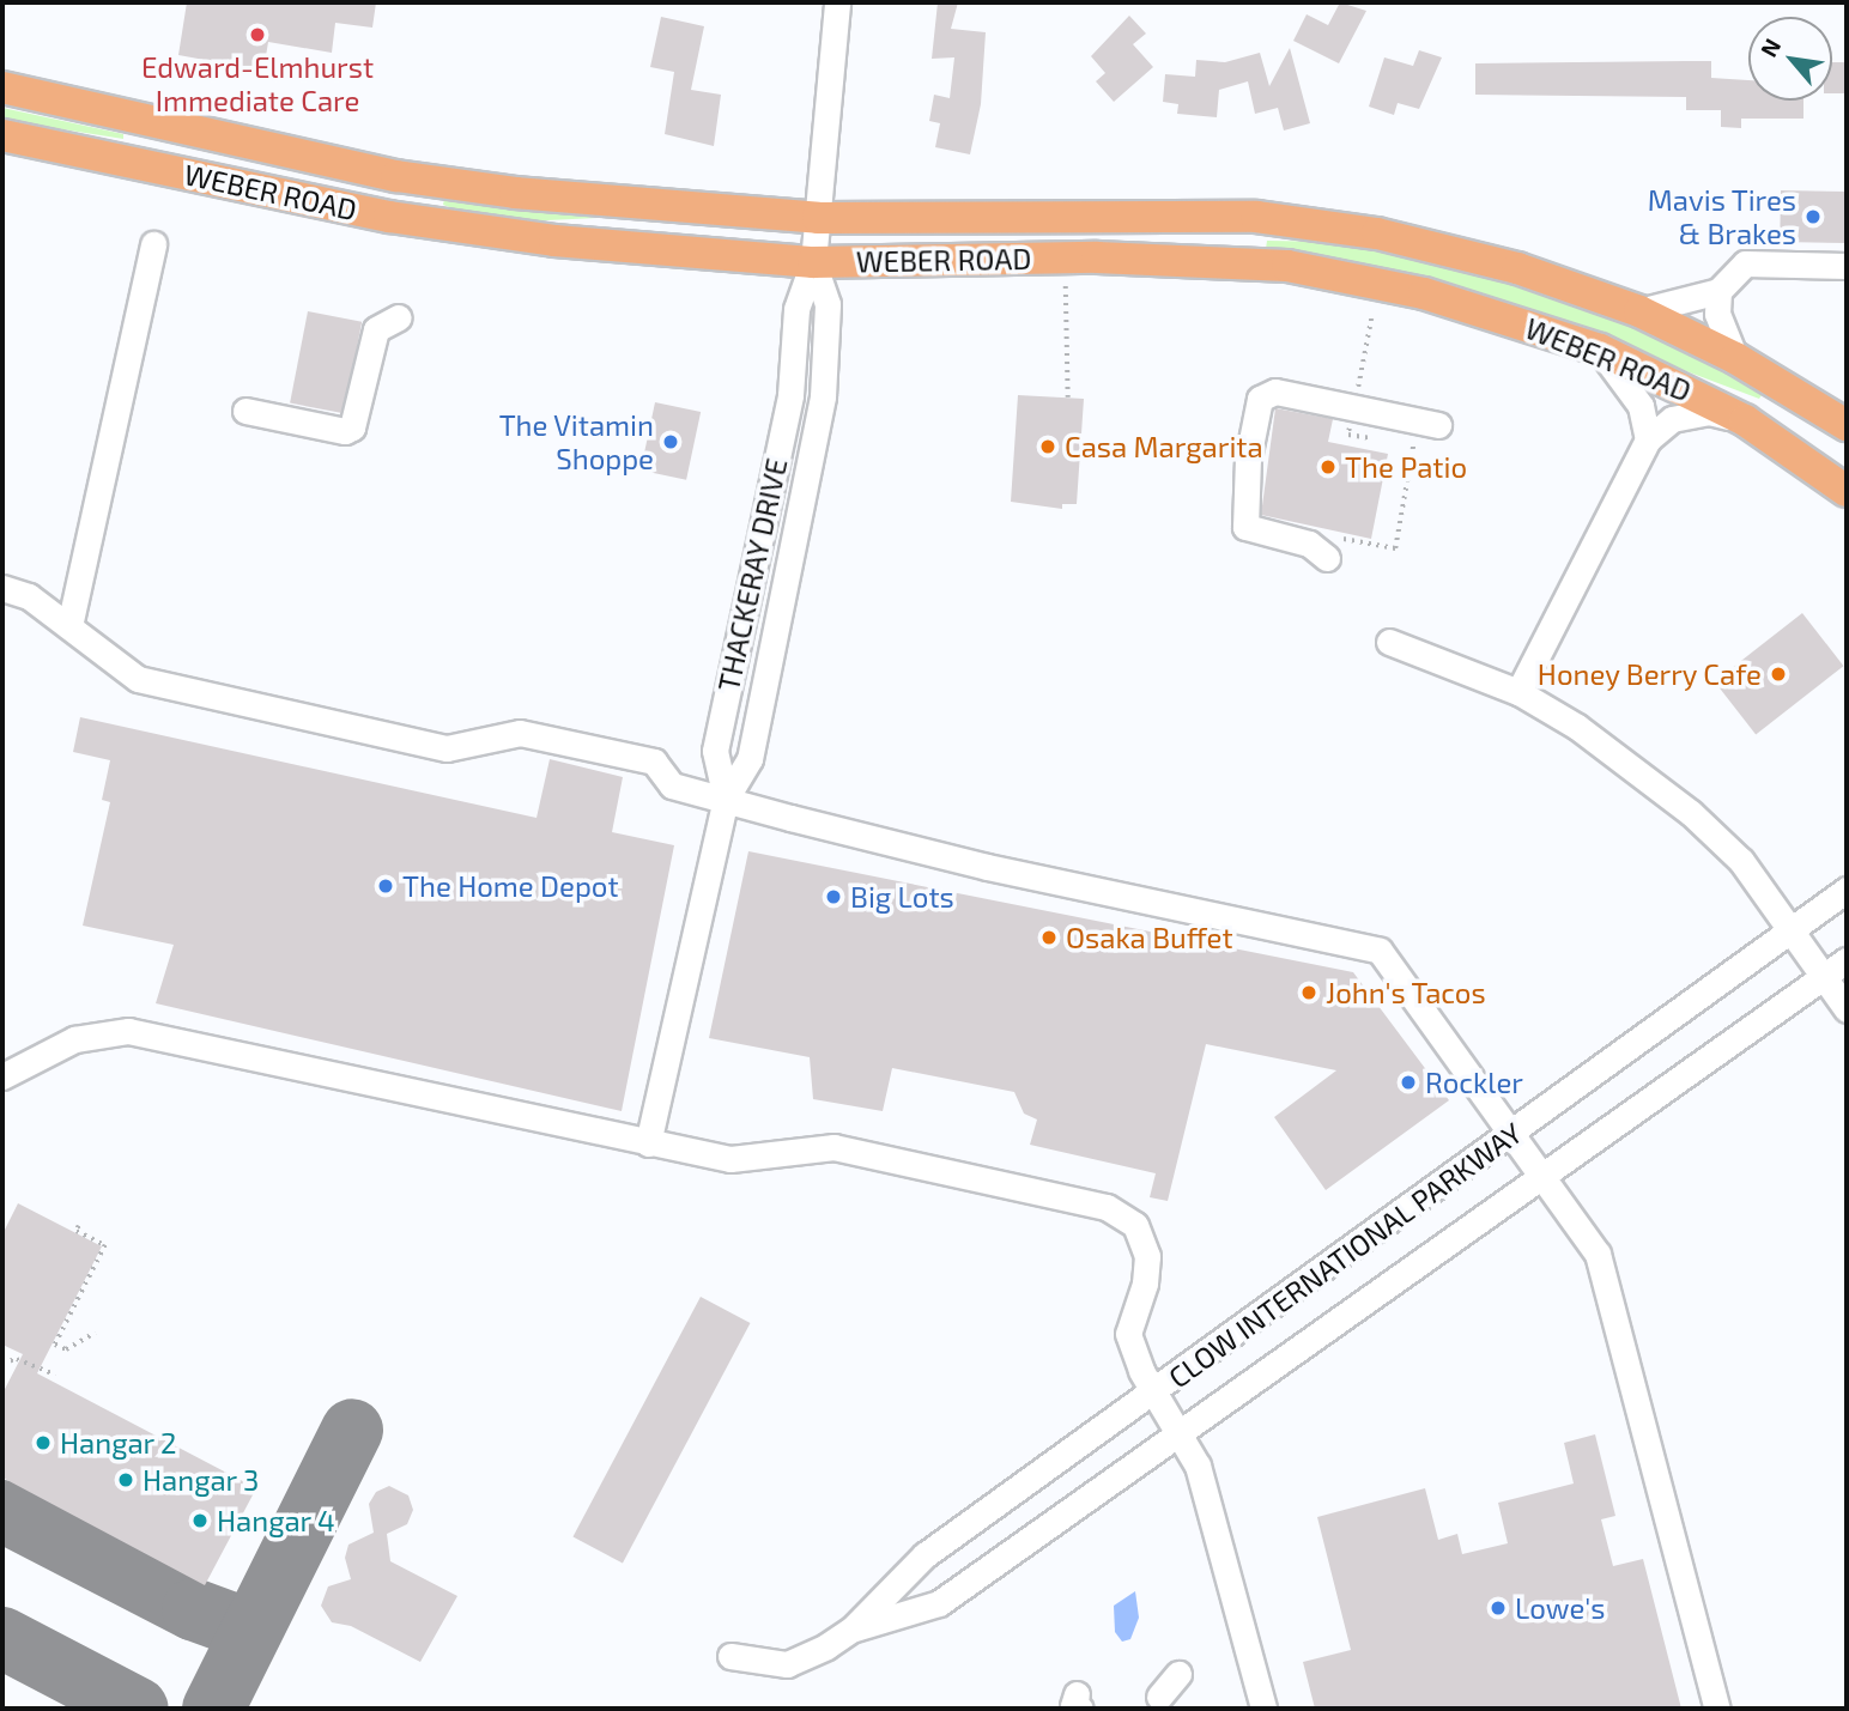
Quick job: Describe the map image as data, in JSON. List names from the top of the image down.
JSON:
{
  "streets": {
    "main road": ["WEBER ROAD"],
    "street": ["THACKERAY DRIVE", "CLOW INTERNATIONAL PARKWAY"]
  },
  "crossings": [
    ["WEBER ROAD", "THACKERAY DRIVE"]
  ],
  "places": [
    "Edward-Elmhurst Immediate Care",
    "Mavis Tires & Brakes",
    "The Vitamin Shoppe",
    "Casa Margarita",
    "The Patio",
    "Honey Berry Cafe",
    "The Home Depot",
    "Big Lots",
    "Osaka Buffet",
    "John's Tacos",
    "Rockler",
    "Hangar 2",
    "Hangar 3",
    "Hangar 4",
    "Lowe's"
  ],
  "north": "top left"
}
